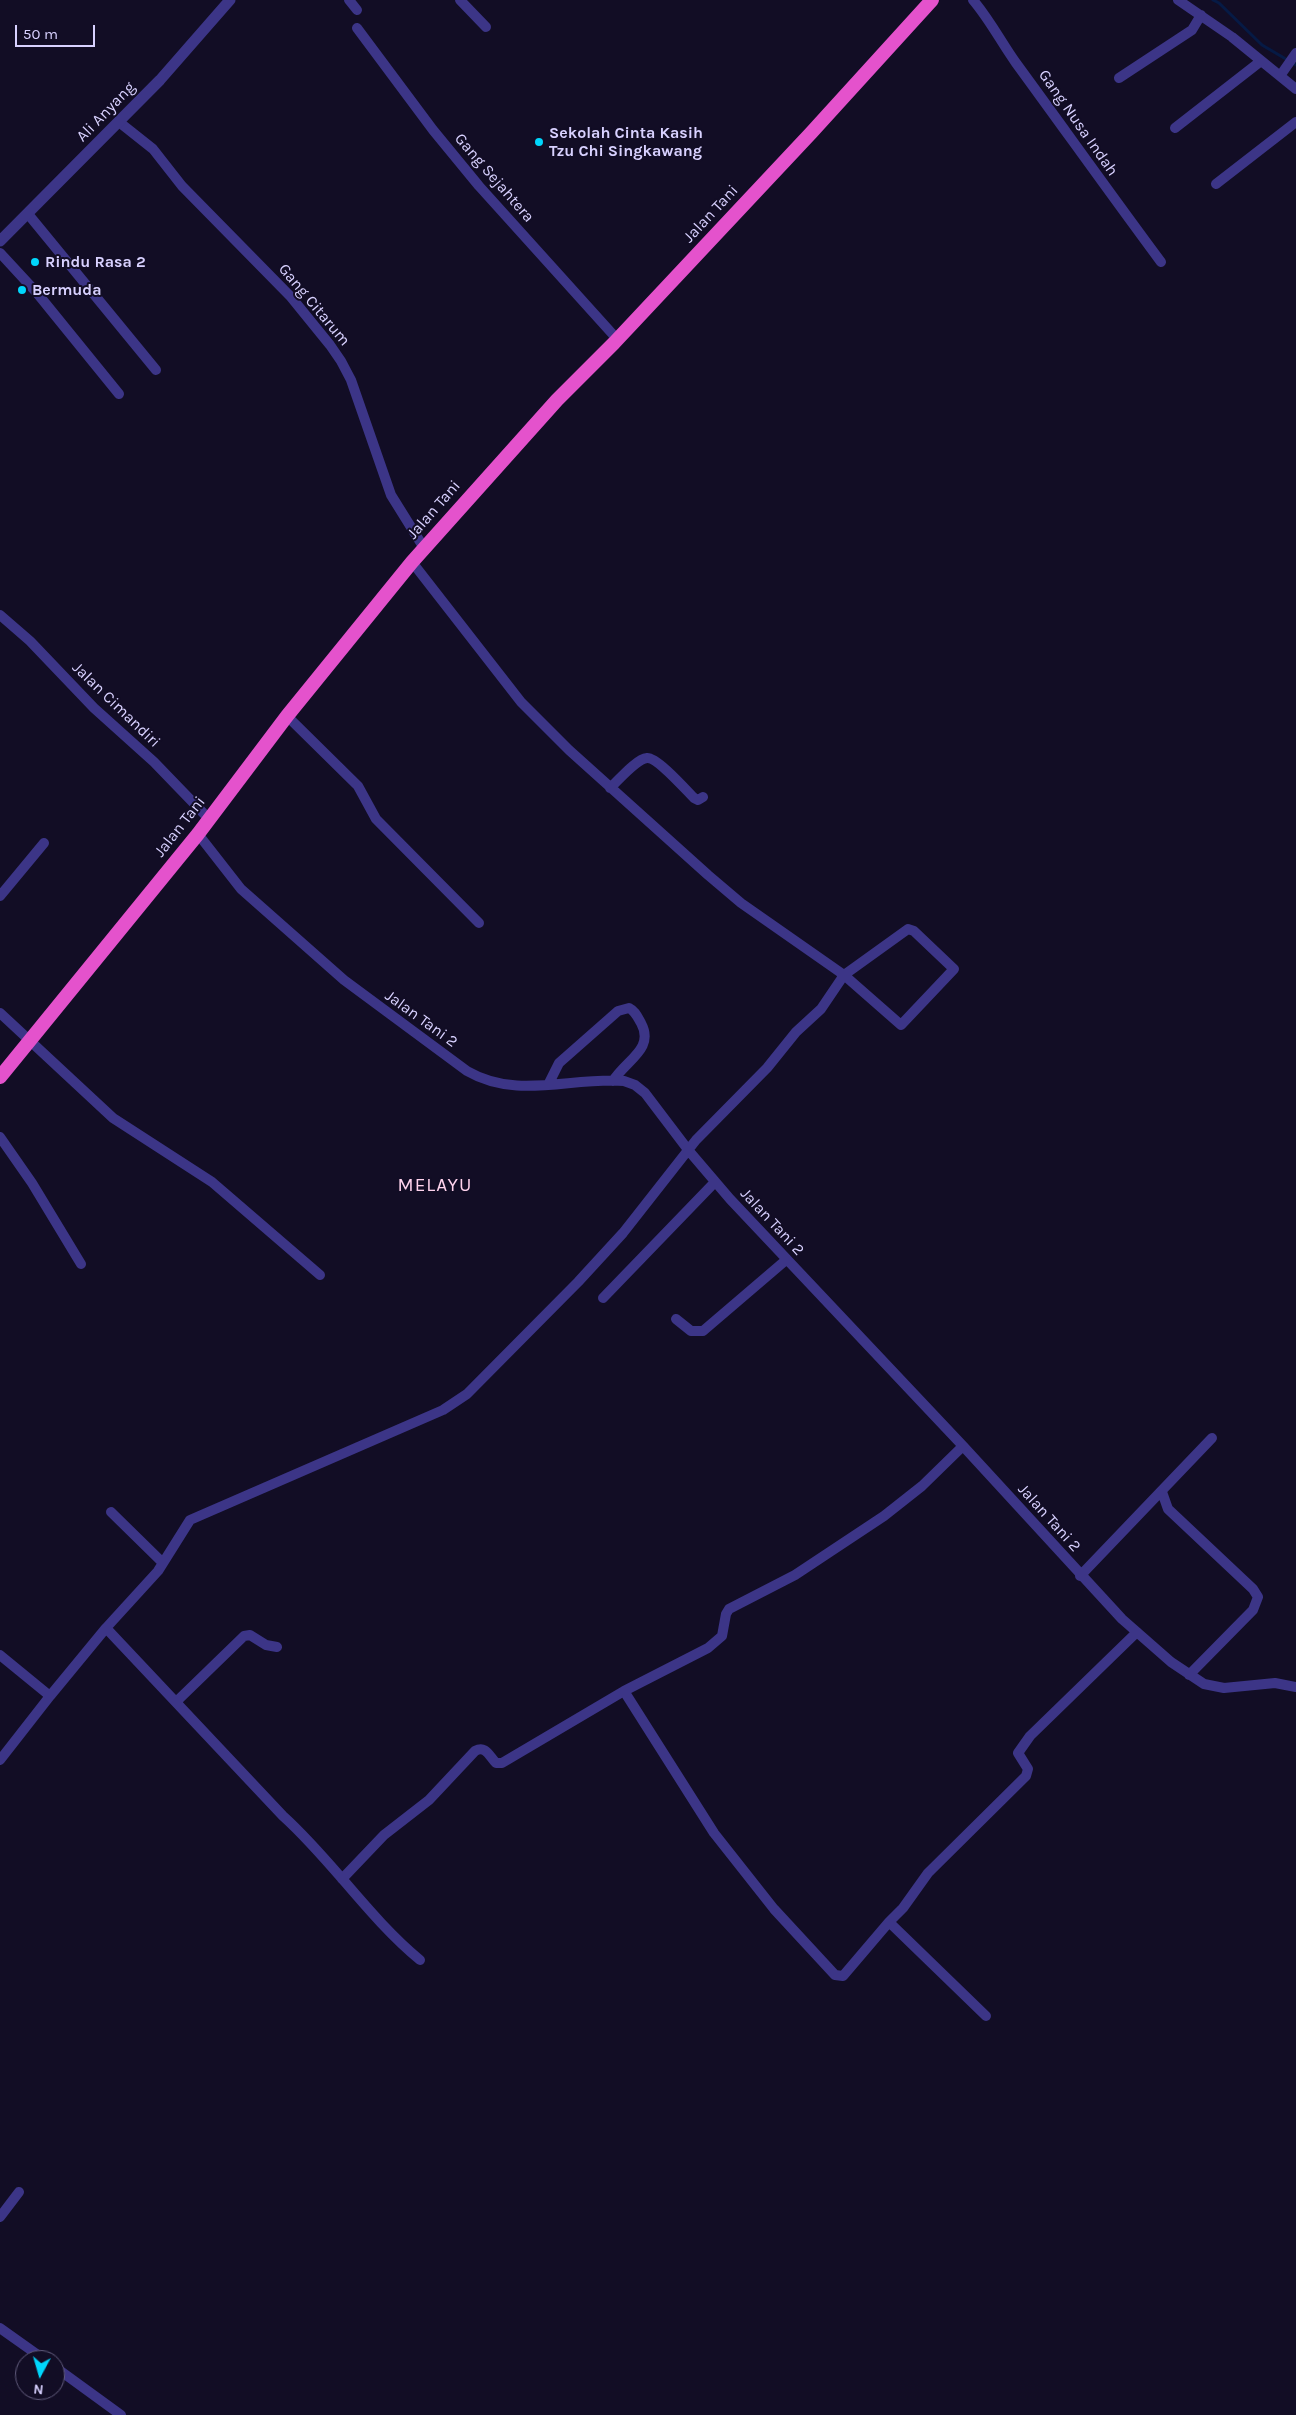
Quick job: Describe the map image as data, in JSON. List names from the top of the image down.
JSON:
{
  "streets": {
    "highway": ["Jalan Tani"],
    "street": [
      "Ali Anyang",
      "Gang Nusa Indah",
      "Gang Sejahtera",
      "Gang Citarum",
      "Jalan Cimandiri",
      "Jalan Tani 2"
    ]
  },
  "crossings": [
    ["Ali Anyang", "Gang Citarum"],
    ["Gang Sejahtera", "Jalan Tani"],
    ["Jalan Tani", "Gang Citarum"],
    ["Jalan Tani", "Jalan Cimandiri"],
    ["Jalan Tani", "Jalan Tani 2"]
  ],
  "districts": ["MELAYU"],
  "places": ["Sekolah Cinta Kasih Tzu Chi Singkawang", "Rindu Rasa 2", "Bermuda"],
  "scale_bar": "50 m",
  "north": "bottom"
}
